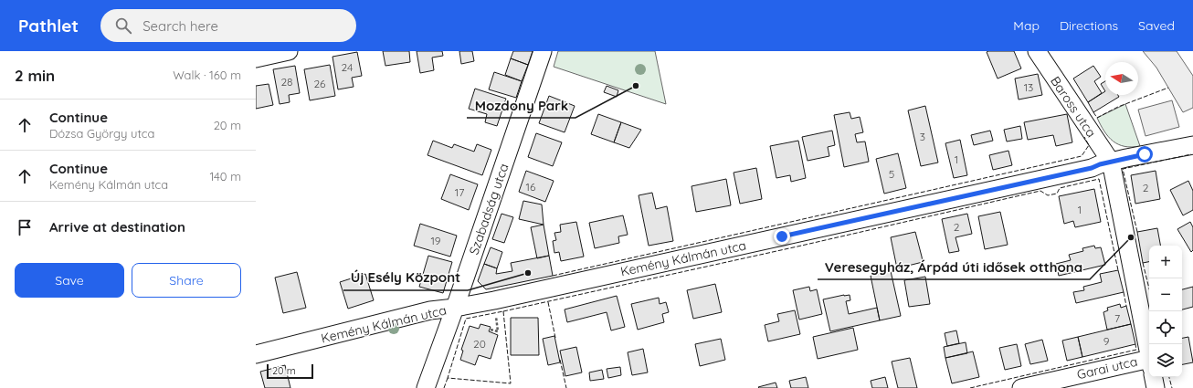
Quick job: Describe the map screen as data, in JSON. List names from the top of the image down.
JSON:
{
  "streets": {
    "street": [
      "Baross utca",
      "Szabadság utca",
      "Kemény Kálmán utca",
      "Garai utca"
    ]
  },
  "crossings": [
    ["Baross utca", "Kemény Kálmán utca"],
    ["Szabadság utca", "Kemény Kálmán utca"]
  ],
  "places": ["Mozdony Park", "Veresegyház, Árpád úti idősek otthona", "Új Esély Központ"],
  "house_numbers": [
    "24",
    "28",
    "26",
    "13",
    "3",
    "1",
    "5",
    "16",
    "2",
    "17",
    "1",
    "2",
    "19",
    "7",
    "9",
    "20"
  ],
  "scale_bar": "20 m",
  "north": "left",
  "page": {
    "header": "Pathlet",
    "search": "Search here",
    "nav": ["Map", "Directions", "Saved"],
    "heading": ["2 min", "Walk · 160 m"],
    "list": [
      ["Continue", "Dózsa György utca", "20 m"],
      ["Continue", "Kemény Kálmán utca", "140 m"],
      "Arrive at destination"
    ],
    "map_buttons": ["+", "−"],
    "buttons": ["Save", "Share"],
    "scale": "20 m"
  }
}
